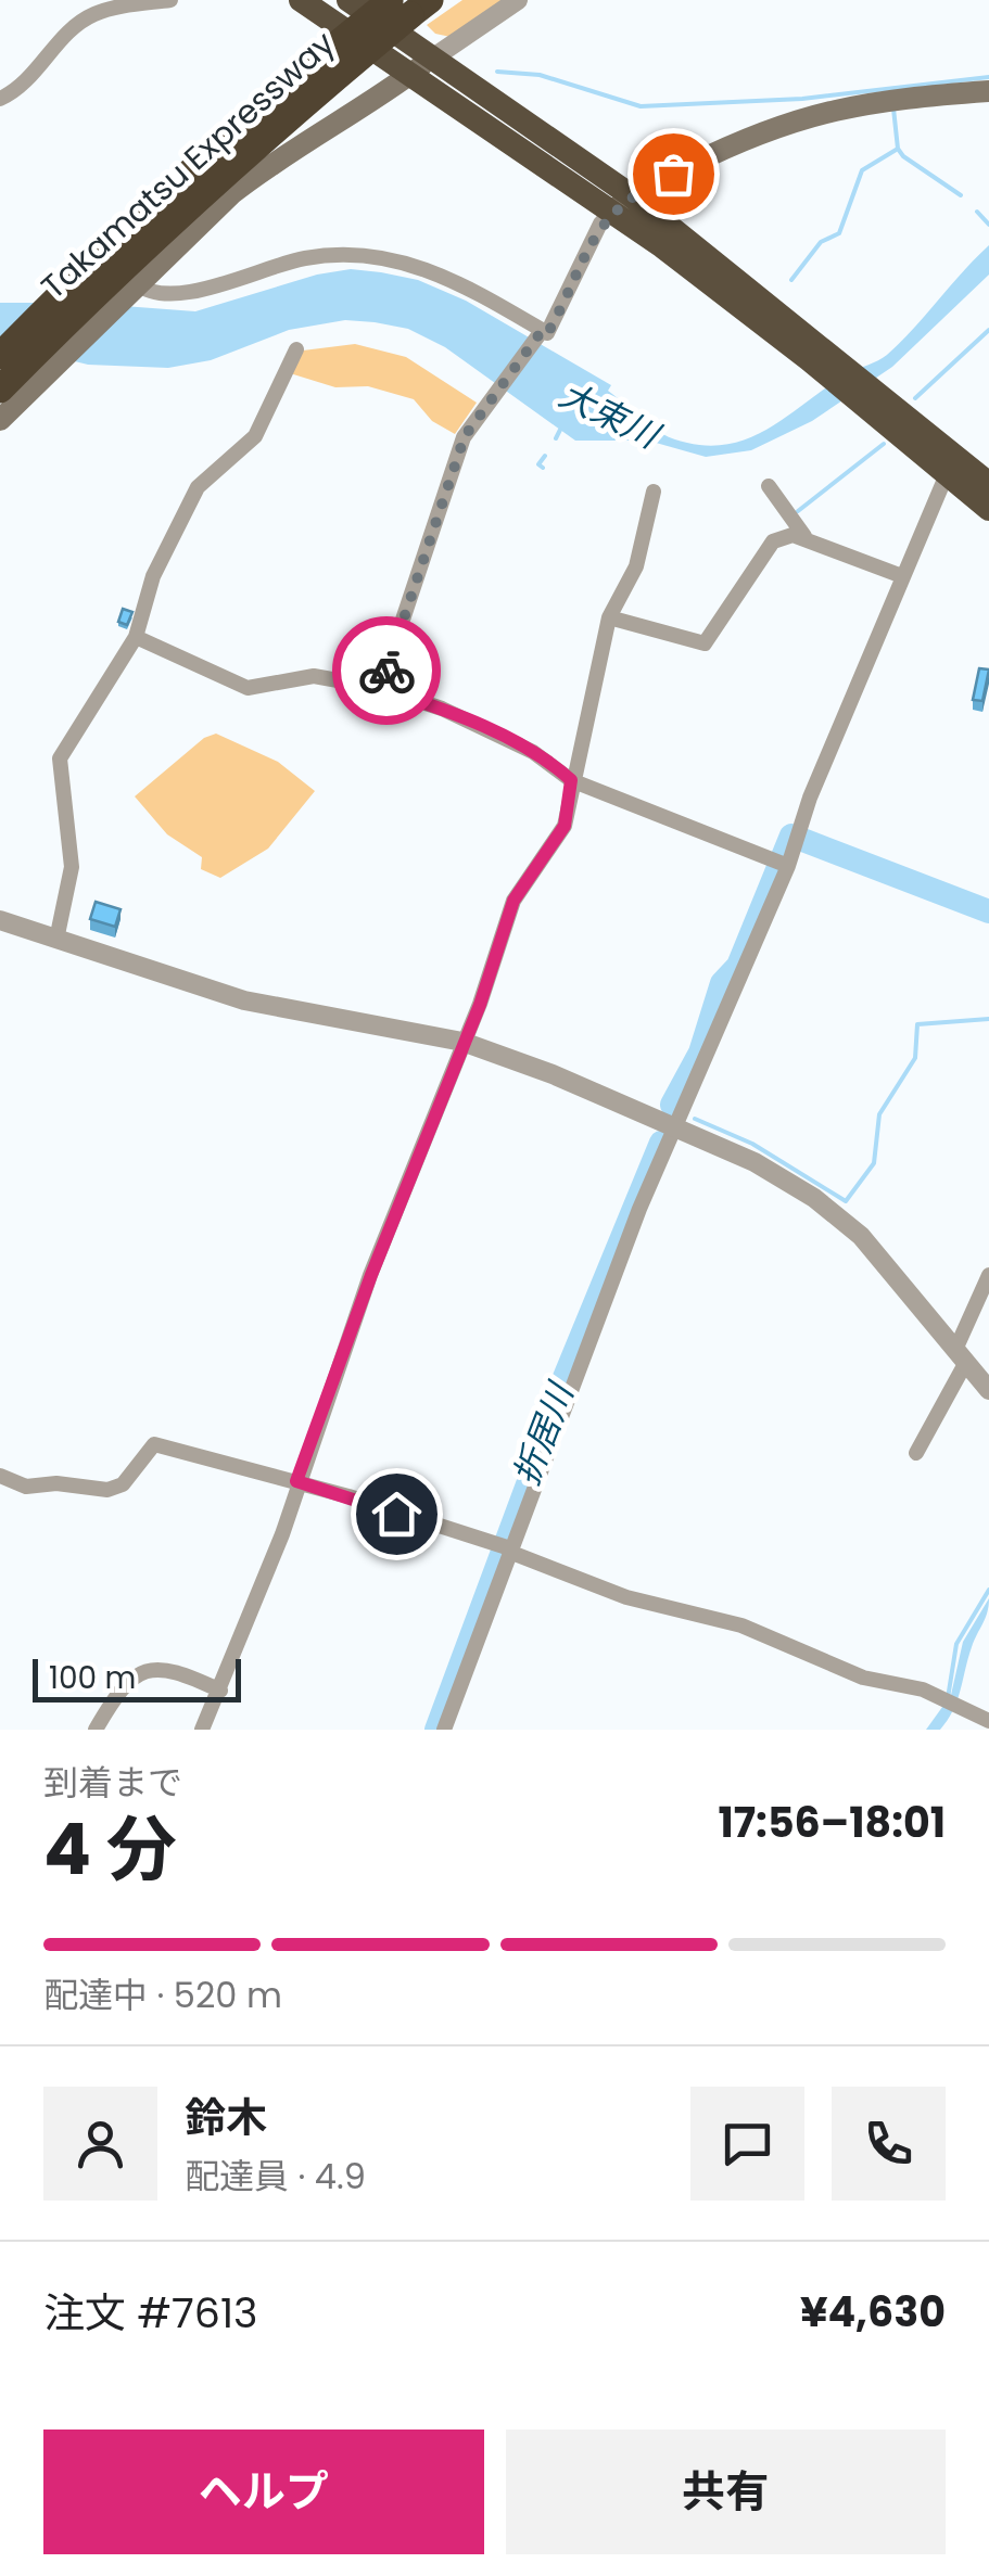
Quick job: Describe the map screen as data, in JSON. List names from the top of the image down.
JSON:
{
  "streets": {
    "highway": ["Takamatsu Expressway"]
  },
  "water": ["大束川", "折居川"],
  "scale_bar": "100 m",
  "page": {
    "scale": "100 m",
    "heading": ["4 分", "到着まで", "17:56–18:01"],
    "panel": [
      "鈴木",
      "配達員 · 4.9",
      "注文 #7613",
      "¥4,630"
    ],
    "bar": "配達中 · 520 m",
    "buttons": ["ヘルプ", "共有"]
  }
}
